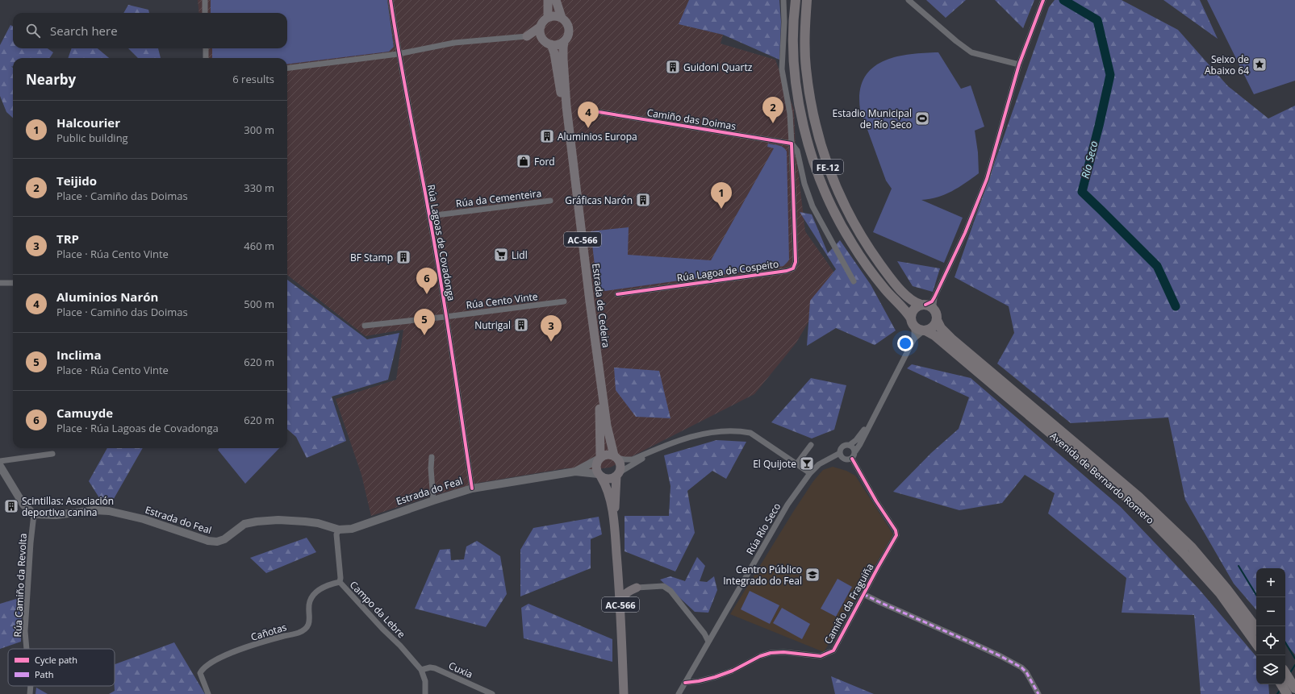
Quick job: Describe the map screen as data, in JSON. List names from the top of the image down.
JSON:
{
  "streets": {
    "highway": ["FE-12", "Avenida de Bernardo Romero"],
    "main road": ["AC-566", "Estrada de Cedeira", "Estrada do Feal"],
    "street": [
      "Camiño das Doimas",
      "Rúa da Cementeira",
      "Rúa Lagoas de Covadonga",
      "Rúa Lagoa de Cospeito",
      "Rúa Cento Vinte",
      "Rúa Río Seco",
      "Rúa Camiño da Revolta",
      "Camiño da Fraguiña",
      "Campo da Lebre",
      "Cañotas",
      "Cuxia"
    ]
  },
  "crossings": [
    ["Camiño das Doimas", "Rúa Lagoa de Cospeito"],
    ["FE-12", "Avenida de Bernardo Romero"],
    ["Rúa da Cementeira", "Rúa Lagoas de Covadonga"],
    ["AC-566", "Estrada de Cedeira"],
    ["AC-566", "Estrada do Feal"],
    ["Rúa Lagoas de Covadonga", "Rúa Cento Vinte"],
    ["Rúa Lagoas de Covadonga", "Estrada do Feal"],
    ["Estrada de Cedeira", "Estrada do Feal"],
    ["Estrada do Feal", "Rúa Camiño da Revolta"],
    ["Estrada do Feal", "Campo da Lebre"],
    ["Rúa Río Seco", "Camiño da Fraguiña"],
    ["Campo da Lebre", "Cañotas"],
    ["Campo da Lebre", "Cuxia"]
  ],
  "water": ["Río Seco"],
  "places": {
    "place": ["Seixo de Abaixo 64"],
    "building": [
      "Guidoni Quartz",
      "Aluminios Europa",
      "Gráficas Narón",
      "BF Stamp",
      "Nutrigal",
      "Scintillas: Asociación deportiva canina"
    ],
    "sports": ["Estadio Municipal de Río Seco"],
    "shop": ["Ford"],
    "supermarket": ["Lidl"],
    "bar": ["El Quijote"],
    "school or university": ["Centro Público Integrado do Feal"]
  },
  "legend": ["Cycle path", "Path"],
  "page": {
    "search": "Search here",
    "heading": ["Nearby", "6 results"],
    "pins": [
      "2",
      "4",
      "1",
      "6",
      "5",
      "3"
    ],
    "list": [
      {
        "mark": "1",
        "name": "Halcourier",
        "note": "Public building",
        "value": "300 m"
      },
      {
        "mark": "2",
        "name": "Teijido",
        "note": "Place · Camiño das Doimas",
        "value": "330 m"
      },
      {
        "mark": "3",
        "name": "TRP",
        "note": "Place · Rúa Cento Vinte",
        "value": "460 m"
      },
      {
        "mark": "4",
        "name": "Aluminios Narón",
        "note": "Place · Camiño das Doimas",
        "value": "500 m"
      },
      {
        "mark": "5",
        "name": "Inclima",
        "note": "Place · Rúa Cento Vinte",
        "value": "620 m"
      },
      {
        "mark": "6",
        "name": "Camuyde",
        "note": "Place · Rúa Lagoas de Covadonga",
        "value": "620 m"
      }
    ],
    "map_buttons": ["+", "−"]
  }
}
